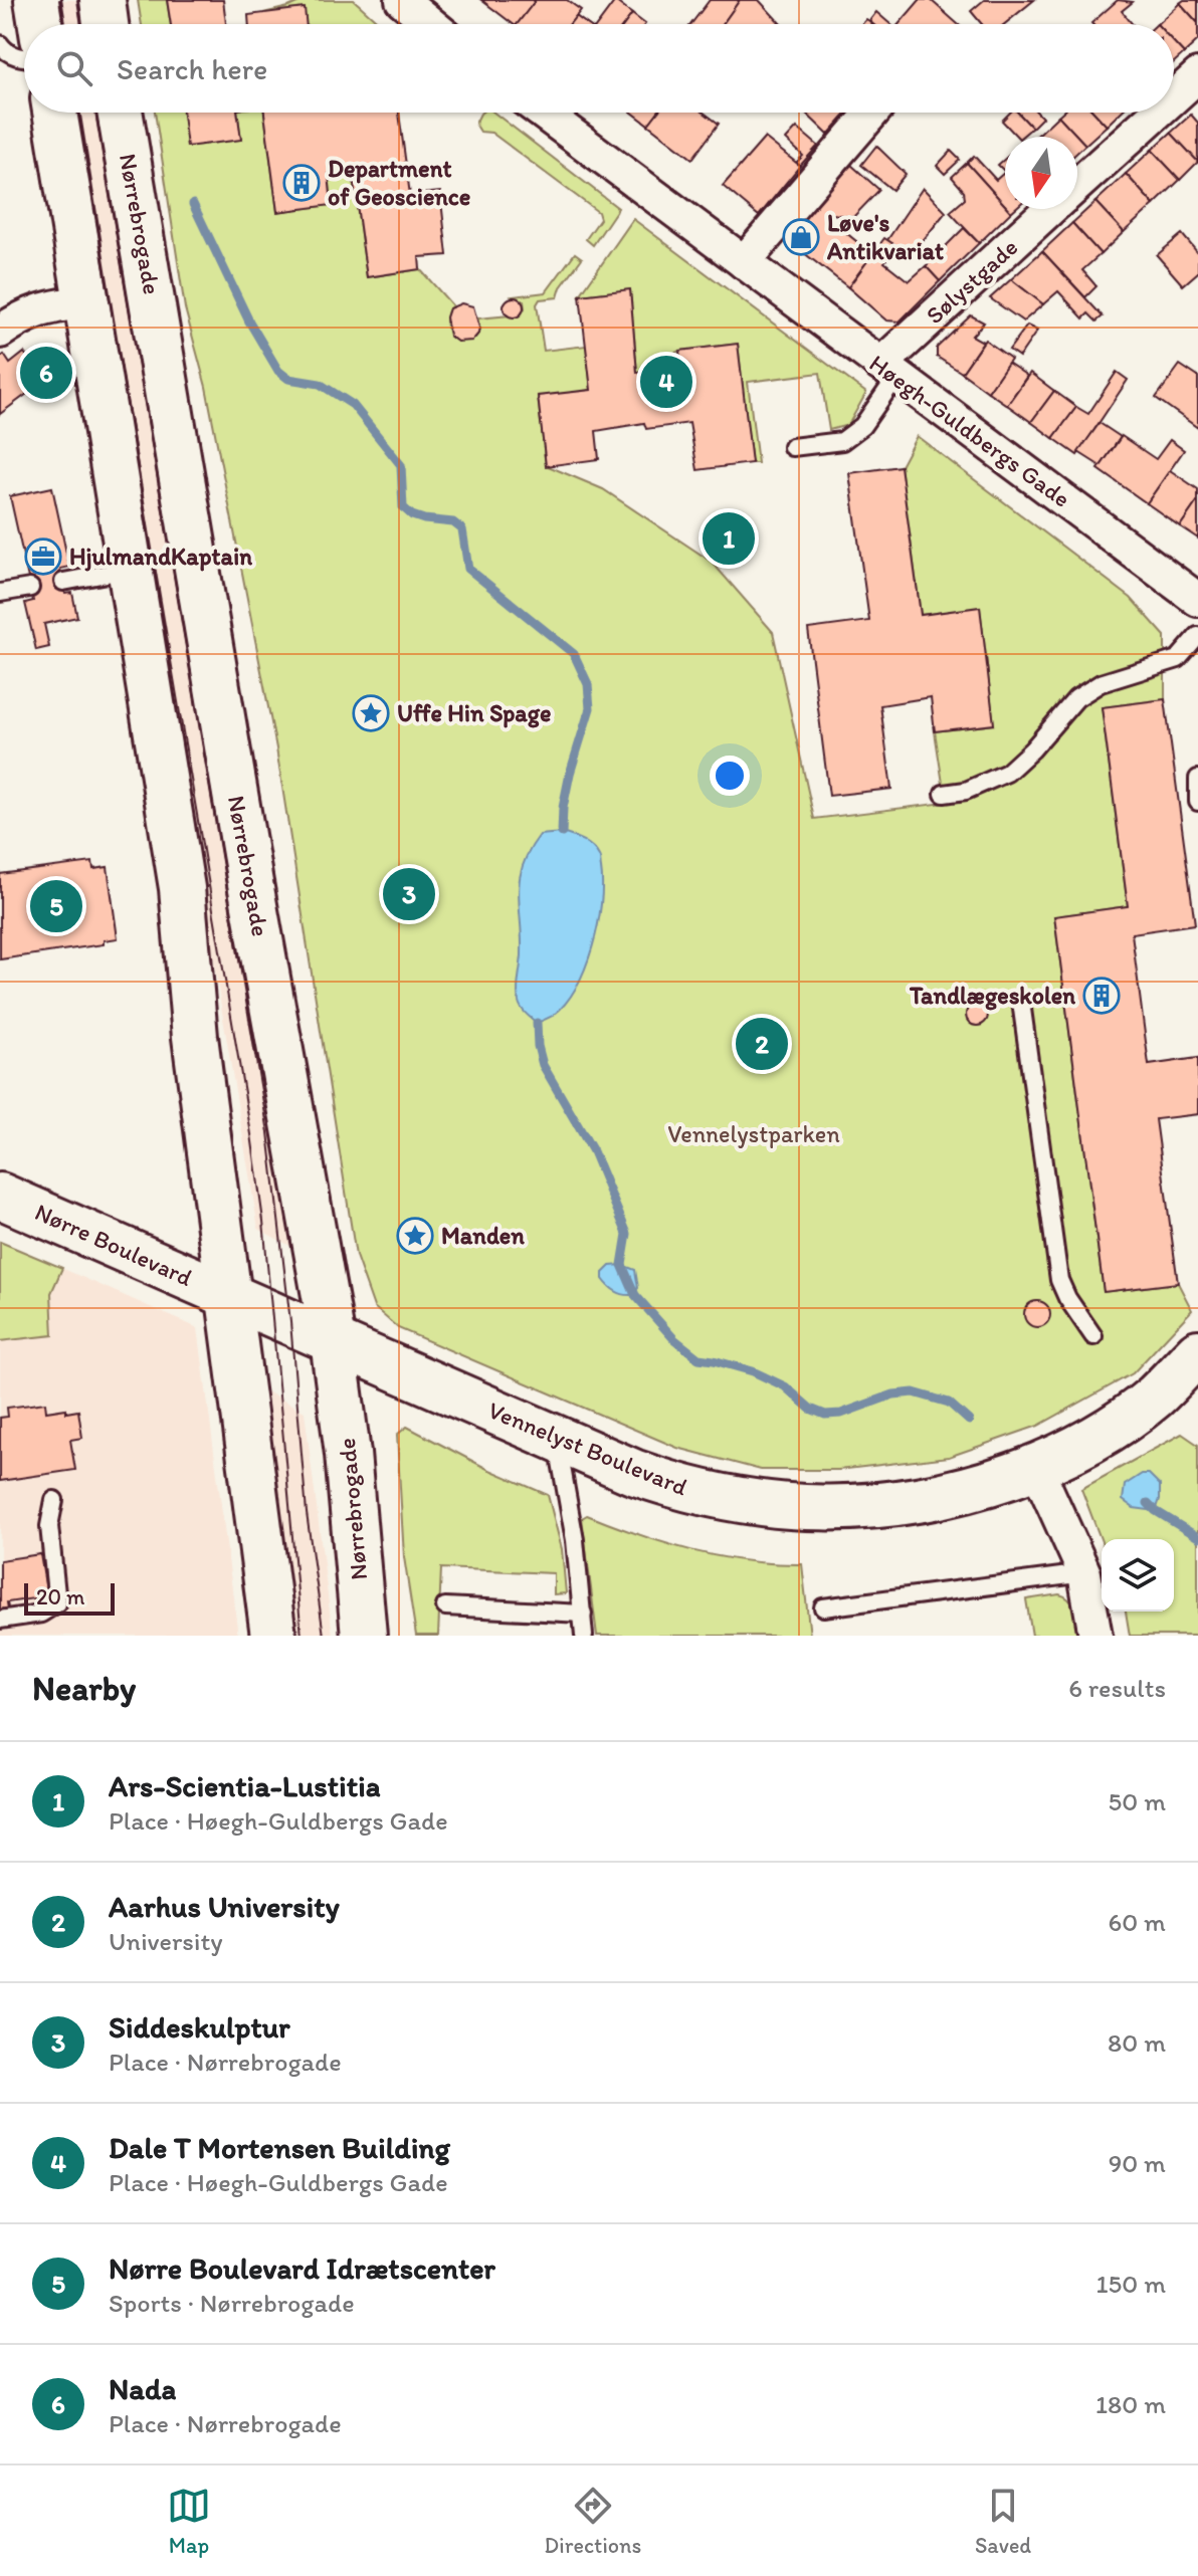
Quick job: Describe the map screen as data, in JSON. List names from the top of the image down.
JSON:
{
  "streets": {
    "main road": ["Nørrebrogade", "Nørre Boulevard", "Vennelyst Boulevard"],
    "street": ["Sølystgade", "Høegh-Guldbergs Gade"]
  },
  "crossings": [
    ["Nørrebrogade", "Nørre Boulevard"],
    ["Nørrebrogade", "Vennelyst Boulevard"],
    ["Sølystgade", "Høegh-Guldbergs Gade"],
    ["Nørre Boulevard", "Vennelyst Boulevard"]
  ],
  "parks": ["Vennelystparken"],
  "places": {
    "building": ["Department of Geoscience", "Tandlægeskolen"],
    "shop": ["Løve's Antikvariat"],
    "office": ["HjulmandKaptain"],
    "place": ["Uffe Hin Spage", "Manden"]
  },
  "scale_bar": "20 m",
  "north": "bottom",
  "page": {
    "search": "Search here",
    "pins": [
      "6",
      "4",
      "1",
      "3",
      "5",
      "2"
    ],
    "scale": "20 m",
    "heading": ["Nearby", "6 results"],
    "list": [
      {
        "mark": "1",
        "name": "Ars-Scientia-Lustitia",
        "note": "Place · Høegh-Guldbergs Gade",
        "value": "50 m"
      },
      {
        "mark": "2",
        "name": "Aarhus University",
        "note": "University",
        "value": "60 m"
      },
      {
        "mark": "3",
        "name": "Siddeskulptur",
        "note": "Place · Nørrebrogade",
        "value": "80 m"
      },
      {
        "mark": "4",
        "name": "Dale T Mortensen Building",
        "note": "Place · Høegh-Guldbergs Gade",
        "value": "90 m"
      },
      {
        "mark": "5",
        "name": "Nørre Boulevard Idrætscenter",
        "note": "Sports · Nørrebrogade",
        "value": "150 m"
      },
      {
        "mark": "6",
        "name": "Nada",
        "note": "Place · Nørrebrogade",
        "value": "180 m"
      }
    ],
    "nav": ["Map", "Directions", "Saved"]
  }
}
